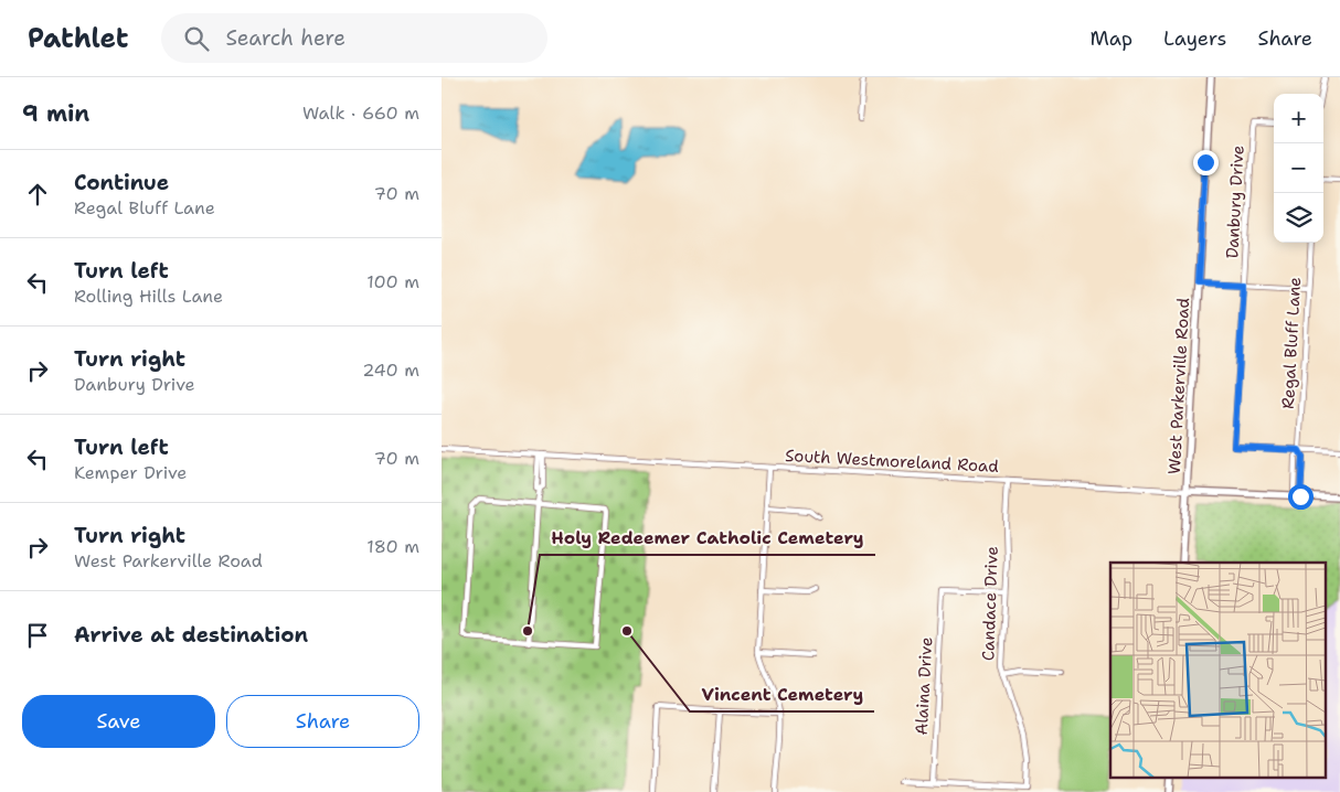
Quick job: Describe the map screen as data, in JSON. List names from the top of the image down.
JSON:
{
  "streets": {
    "main road": ["West Parkerville Road", "South Westmoreland Road"],
    "street": [
      "Danbury Drive",
      "Regal Bluff Lane",
      "Candace Drive",
      "Alaina Drive"
    ]
  },
  "crossings": [
    ["Danbury Drive", "Regal Bluff Lane"],
    ["Regal Bluff Lane", "South Westmoreland Road"],
    ["West Parkerville Road", "South Westmoreland Road"],
    ["South Westmoreland Road", "Candace Drive"],
    ["Candace Drive", "Alaina Drive"]
  ],
  "places": ["Holy Redeemer Catholic Cemetery", "Vincent Cemetery"],
  "page": {
    "header": "Pathlet",
    "search": "Search here",
    "nav": ["Map", "Layers", "Share"],
    "heading": ["9 min", "Walk · 660 m"],
    "map_buttons": ["+", "−"],
    "list": [
      ["Continue", "Regal Bluff Lane", "70 m"],
      ["Turn left", "Rolling Hills Lane", "100 m"],
      ["Turn right", "Danbury Drive", "240 m"],
      ["Turn left", "Kemper Drive", "70 m"],
      ["Turn right", "West Parkerville Road", "180 m"],
      "Arrive at destination"
    ],
    "buttons": ["Save", "Share"]
  }
}
